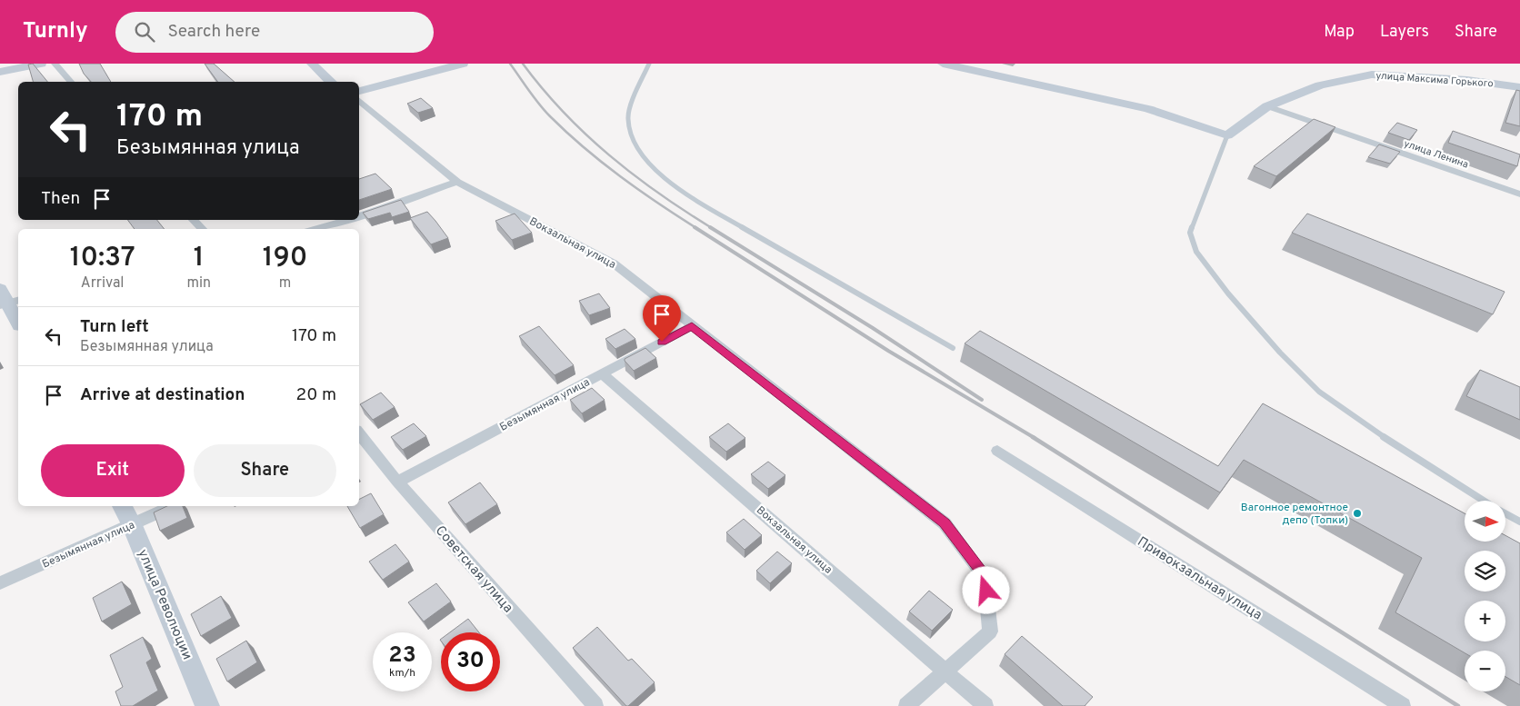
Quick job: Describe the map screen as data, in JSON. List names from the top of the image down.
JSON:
{
  "streets": {
    "street": [
      "улица Максима Горького",
      "улица Ленина",
      "Вокзальная улица",
      "Безымянная улица",
      "Советская улица",
      "Привокзальная улица",
      "улица Революции"
    ]
  },
  "crossings": [
    ["улица Максима Горького", "улица Ленина"],
    ["Вокзальная улица", "Безымянная улица"],
    ["Безымянная улица", "Советская улица"],
    ["Безымянная улица", "улица Революции"]
  ],
  "places": ["Вагонное ремонтное депо (Топки)"],
  "north": "right",
  "page": {
    "header": "Turnly",
    "search": "Search here",
    "nav": ["Map", "Layers", "Share"],
    "turn": ["170 m", "Безымянная улица"],
    "then": "Then",
    "eta": [
      "10:37",
      "Arrival",
      "1",
      "min",
      "190",
      "m"
    ],
    "list": [
      {
        "name": "Turn left",
        "note": "Безымянная улица",
        "value": "170 m"
      },
      {
        "name": "Arrive at destination",
        "value": "20 m"
      }
    ],
    "buttons": ["Exit", "Share"],
    "map_buttons": ["+", "−"],
    "speed": "23 km/h",
    "limit": "30"
  }
}
